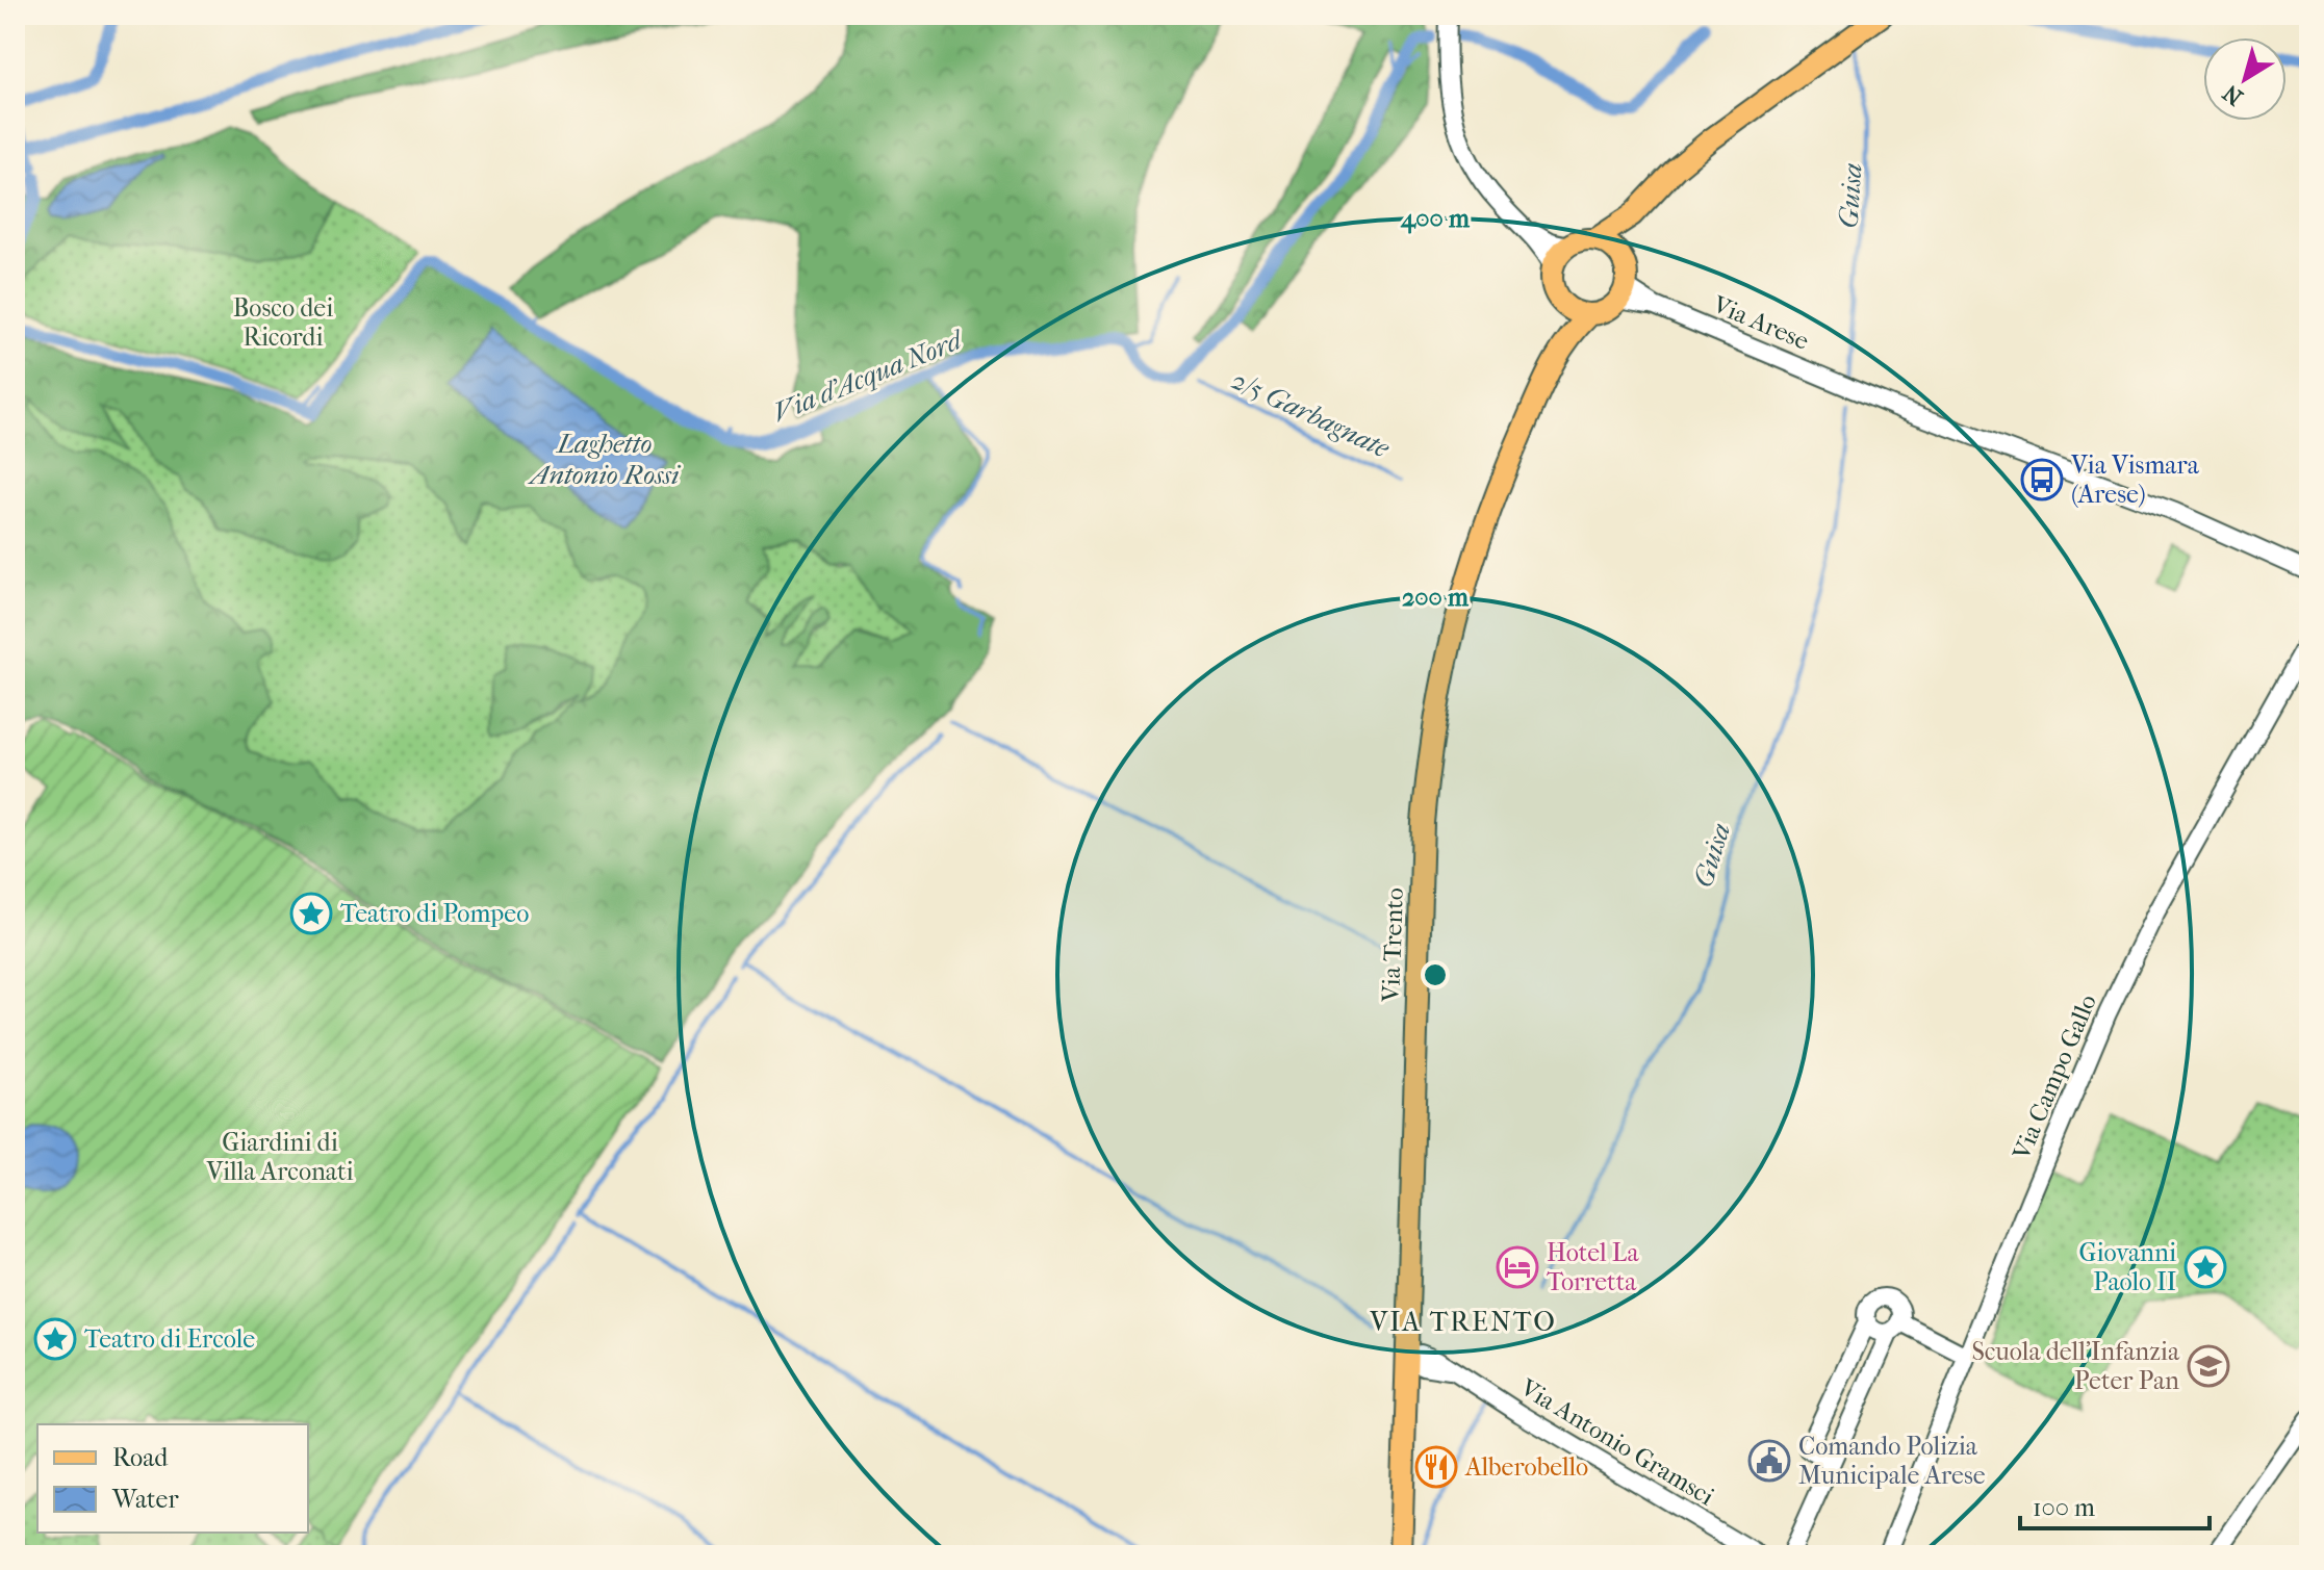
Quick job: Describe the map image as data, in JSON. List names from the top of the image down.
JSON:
{
  "streets": {
    "main road": ["Via Trento"],
    "street": ["Via Arese", "Via Campo Gallo", "Via Antonio Gramsci"]
  },
  "crossings": [
    ["Via Arese", "Via Trento"],
    ["Via Trento", "Via Antonio Gramsci"]
  ],
  "districts": ["VIA TRENTO"],
  "water": [
    "Guisa",
    "Via d'Acqua Nord",
    "2/5 Garbagnate",
    "Laghetto Antonio Rossi"
  ],
  "parks": ["Bosco dei Ricordi", "Giardini di Villa Arconati"],
  "places": {
    "bus stop": ["Via Vismara (Arese)"],
    "place": ["Teatro di Pompeo", "Giovanni Paolo II", "Teatro di Ercole"],
    "hotel": ["Hotel La Torretta"],
    "school or university": ["Scuola dell'Infanzia Peter Pan"],
    "public building": ["Comando Polizia Municipale Arese"],
    "restaurant": ["Alberobello"]
  },
  "legend": ["Road", "Water"],
  "scale_bar": "100 m",
  "north": "bottom left",
  "rings": ["400 m", "200 m"]
}
